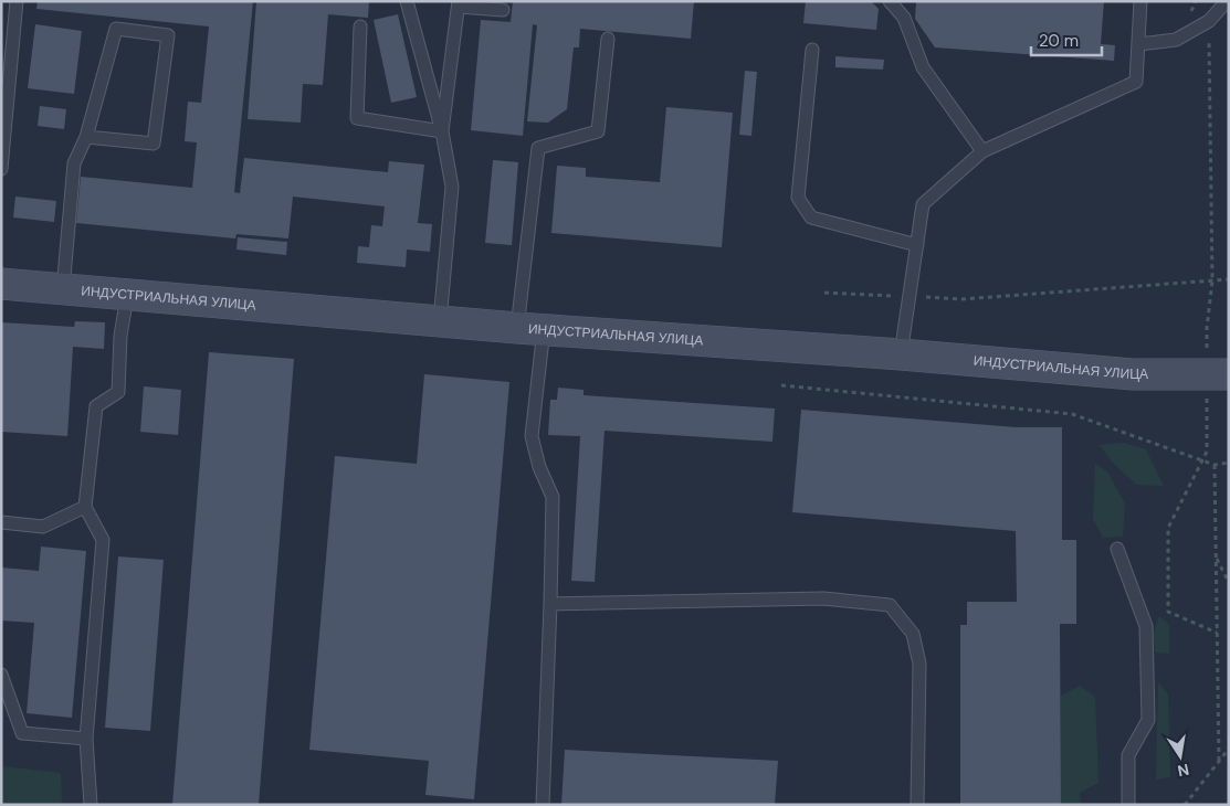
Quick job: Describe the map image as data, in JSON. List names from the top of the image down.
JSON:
{
  "streets": {
    "main road": ["ИНДУСТРИАЛЬНАЯ УЛИЦА"]
  },
  "scale_bar": "20 m",
  "north": "bottom"
}
